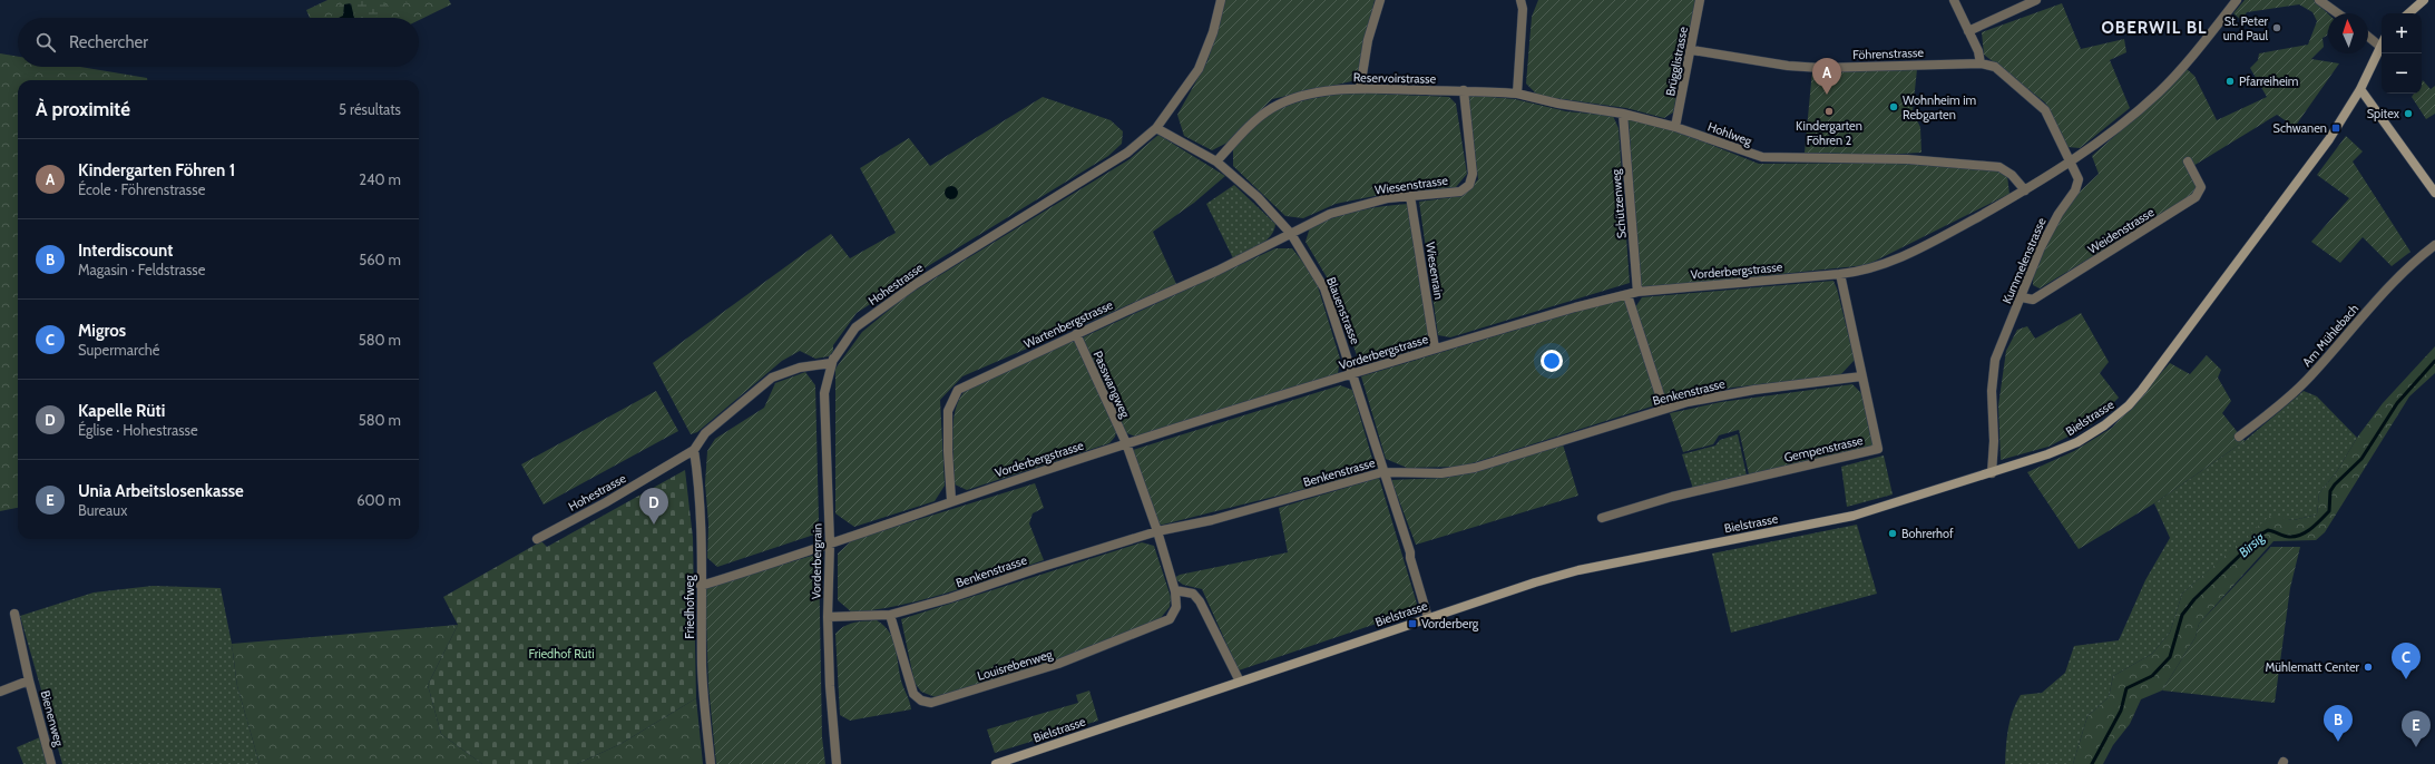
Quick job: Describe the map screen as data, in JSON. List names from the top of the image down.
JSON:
{
  "streets": {
    "main road": ["Bielstrasse"],
    "street": [
      "Föhrenstrasse",
      "Brügglistrasse",
      "Reservoirstrasse",
      "Hohlweg",
      "Wiesenstrasse",
      "Schützenweg",
      "Weidenstrasse",
      "Kummelenstrasse",
      "Wiesenrain",
      "Vorderbergstrasse",
      "Hohestrasse",
      "Blauenstrasse",
      "Wartenbergstrasse",
      "Am Mühlebach",
      "Passwangweg",
      "Benkenstrasse",
      "Gempenstrasse",
      "Vorderbergrain",
      "Friedhofweg",
      "Louisrebenweg",
      "Bienenweg"
    ]
  },
  "crossings": [
    ["Föhrenstrasse", "Brügglistrasse"],
    ["Föhrenstrasse", "Kummelenstrasse"],
    ["Brügglistrasse", "Hohlweg"],
    ["Reservoirstrasse", "Hohlweg"],
    ["Reservoirstrasse", "Wiesenstrasse"],
    ["Reservoirstrasse", "Blauenstrasse"],
    ["Hohlweg", "Schützenweg"],
    ["Hohlweg", "Vorderbergstrasse"],
    ["Wiesenstrasse", "Wiesenrain"],
    ["Wiesenstrasse", "Blauenstrasse"],
    ["Wiesenstrasse", "Wartenbergstrasse"],
    ["Schützenweg", "Vorderbergstrasse"],
    ["Weidenstrasse", "Kummelenstrasse"],
    ["Kummelenstrasse", "Vorderbergstrasse"],
    ["Kummelenstrasse", "Bielstrasse"],
    ["Wiesenrain", "Vorderbergstrasse"],
    ["Vorderbergstrasse", "Blauenstrasse"],
    ["Vorderbergstrasse", "Wartenbergstrasse"],
    ["Vorderbergstrasse", "Passwangweg"],
    ["Vorderbergstrasse", "Gempenstrasse"],
    ["Vorderbergstrasse", "Vorderbergrain"],
    ["Vorderbergstrasse", "Friedhofweg"],
    ["Hohestrasse", "Blauenstrasse"],
    ["Hohestrasse", "Vorderbergrain"],
    ["Hohestrasse", "Friedhofweg"],
    ["Blauenstrasse", "Wartenbergstrasse"],
    ["Blauenstrasse", "Benkenstrasse"],
    ["Blauenstrasse", "Bielstrasse"],
    ["Wartenbergstrasse", "Passwangweg"],
    ["Passwangweg", "Benkenstrasse"],
    ["Passwangweg", "Louisrebenweg"],
    ["Benkenstrasse", "Gempenstrasse"],
    ["Benkenstrasse", "Vorderbergrain"],
    ["Benkenstrasse", "Louisrebenweg"]
  ],
  "districts": ["OBERWIL BL"],
  "water": ["Birsig"],
  "parks": ["Friedhof Rüti"],
  "places": {
    "other": [
      "St. Peter und Paul",
      "Pfarreiheim",
      "Wohnheim im Rebgarten",
      "Kindergarten Föhren 2",
      "Spitex",
      "Bohrerhof",
      "Mühlematt Center"
    ],
    "transit": ["Schwanen", "Vorderberg"]
  },
  "north": "top",
  "page": {
    "map_buttons": ["+", "−"],
    "search": "Rechercher",
    "pins": [
      "A",
      "D",
      "C",
      "B",
      "E"
    ],
    "heading": ["À proximité", "5 résultats"],
    "list": [
      {
        "mark": "A",
        "name": "Kindergarten Föhren 1",
        "note": "École · Föhrenstrasse",
        "value": "240 m"
      },
      {
        "mark": "B",
        "name": "Interdiscount",
        "note": "Magasin · Feldstrasse",
        "value": "560 m"
      },
      {
        "mark": "C",
        "name": "Migros",
        "note": "Supermarché",
        "value": "580 m"
      },
      {
        "mark": "D",
        "name": "Kapelle Rüti",
        "note": "Église · Hohestrasse",
        "value": "580 m"
      },
      {
        "mark": "E",
        "name": "Unia Arbeitslosenkasse",
        "note": "Bureaux",
        "value": "600 m"
      }
    ]
  }
}
